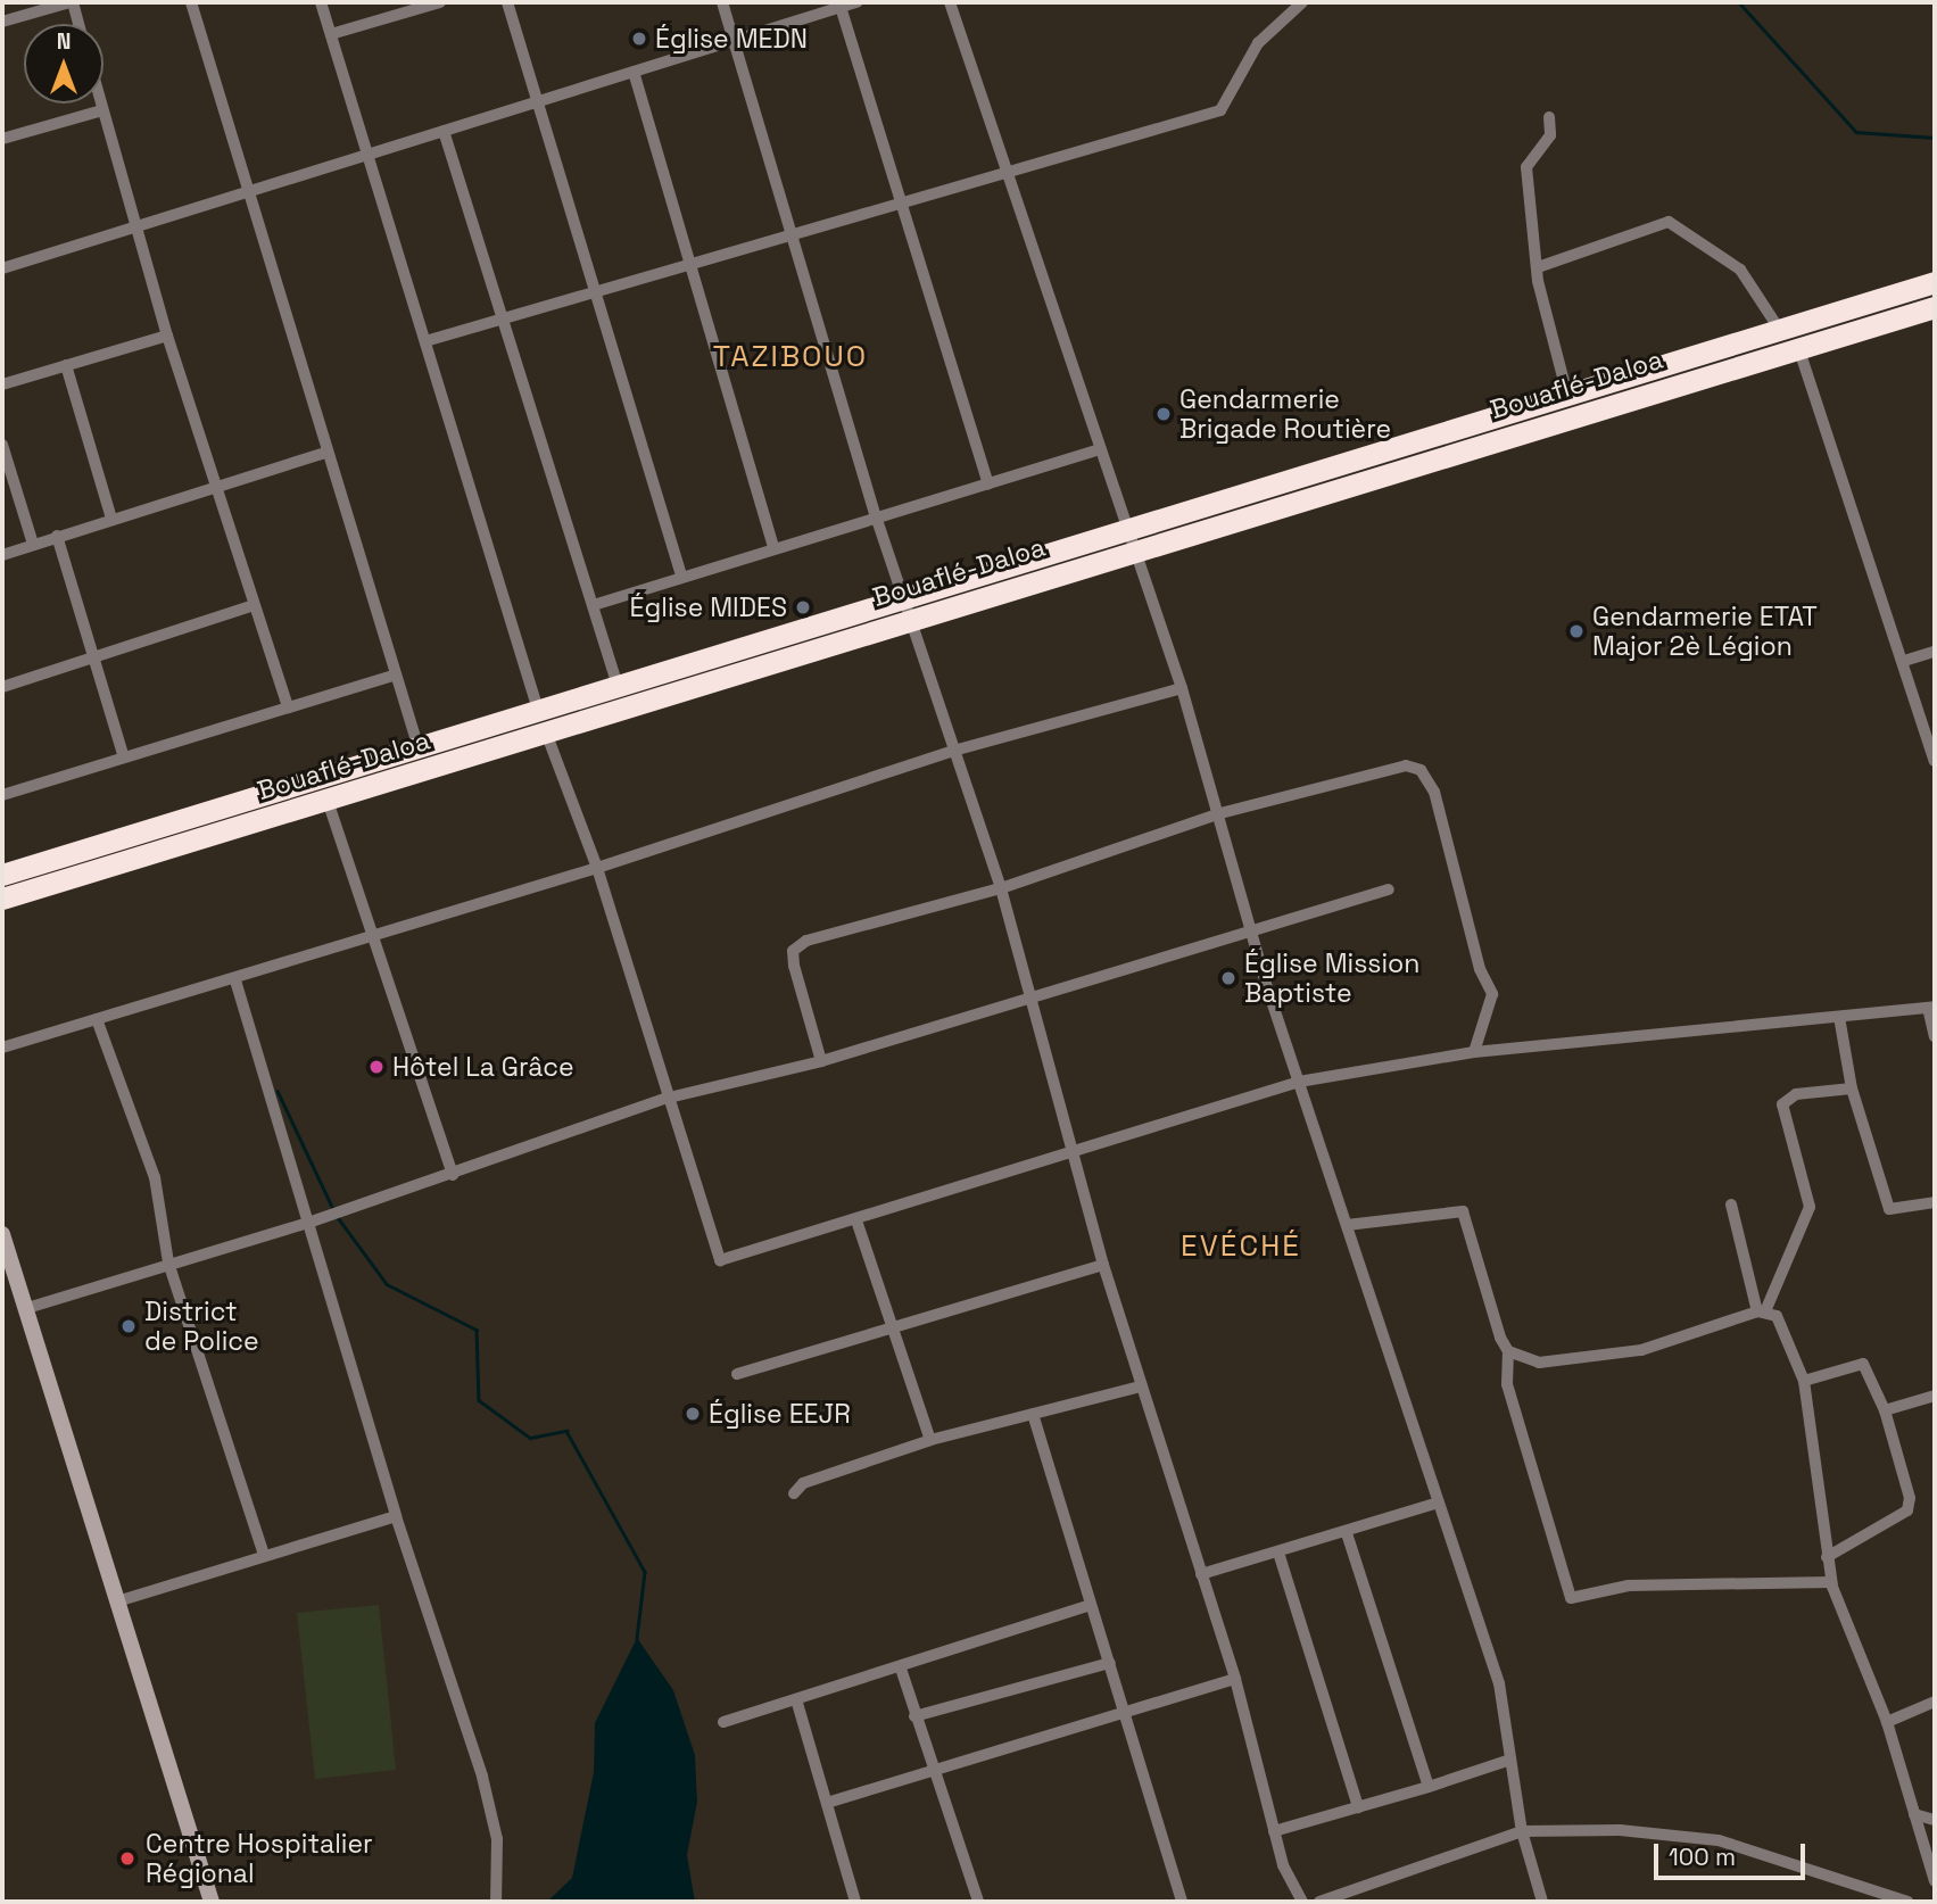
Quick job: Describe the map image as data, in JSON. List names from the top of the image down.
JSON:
{
  "streets": {
    "highway": ["Bouaflé-Daloa"]
  },
  "districts": ["TAZIBOUO", "EVÉCHÉ"],
  "places": [
    "Église MEDN",
    "Gendarmerie Brigade Routière",
    "Église MIDES",
    "Gendarmerie ETAT Major 2è Légion",
    "Église Mission Baptiste",
    "Hôtel La Grâce",
    "District de Police",
    "Église EEJR",
    "Centre Hospitalier Régional"
  ],
  "scale_bar": "100 m",
  "north": "top"
}
